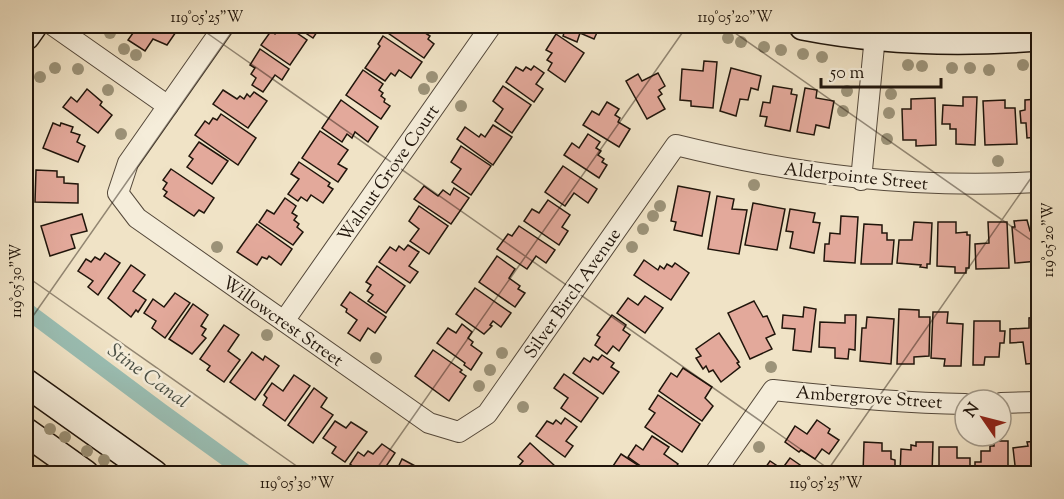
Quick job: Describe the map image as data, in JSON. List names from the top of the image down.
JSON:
{
  "streets": {
    "street": [
      "Walnut Grove Court",
      "Alderpointe Street",
      "Silver Birch Avenue",
      "Willowcrest Street",
      "Ambergrove Street"
    ]
  },
  "crossings": [
    ["Walnut Grove Court", "Willowcrest Street"],
    ["Alderpointe Street", "Silver Birch Avenue"],
    ["Silver Birch Avenue", "Willowcrest Street"]
  ],
  "water": ["Stine Canal"],
  "scale_bar": "50 m",
  "north": "top left",
  "coordinates": ["119°05'25\"W", "119°05'20\"W", "119°05'30\"W"]
}
